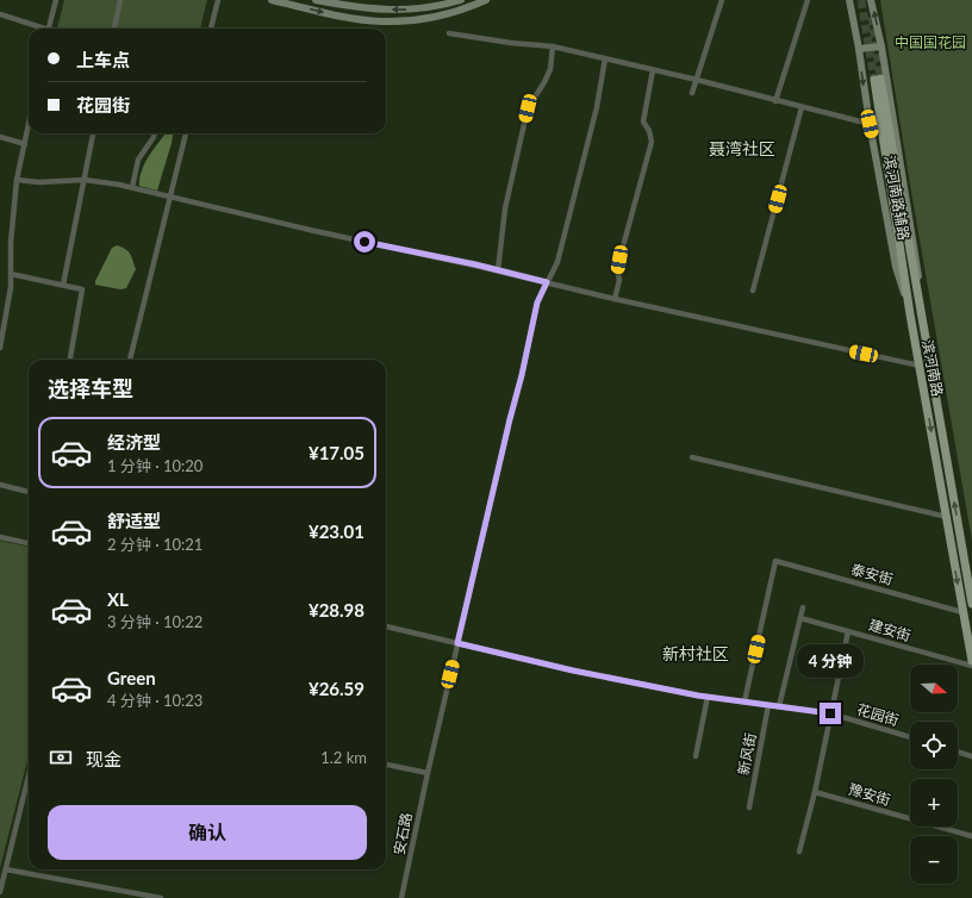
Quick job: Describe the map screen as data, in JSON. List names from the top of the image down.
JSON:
{
  "streets": {
    "main road": ["滨河南路辅路", "滨河南路"],
    "street": [
      "泰安街",
      "建安街",
      "花园街",
      "新风街",
      "豫安街",
      "安石路"
    ]
  },
  "crossings": [
    ["滨河南路辅路", "滨河南路"],
    ["滨河南路", "泰安街"],
    ["泰安街", "花园街"],
    ["花园街", "新风街"],
    ["花园街", "安石路"]
  ],
  "districts": ["聂湾社区", "新村社区"],
  "parks": ["中国国花园"],
  "north": "right",
  "page": {
    "banner": ["上车点", "花园街"],
    "heading": "选择车型",
    "list": [
      {
        "name": "经济型",
        "note": "1 分钟 · 10:20",
        "value": "¥17.05"
      },
      {
        "name": "舒适型",
        "note": "2 分钟 · 10:21",
        "value": "¥23.01"
      },
      {
        "name": "XL",
        "note": "3 分钟 · 10:22",
        "value": "¥28.98"
      },
      {
        "name": "Green",
        "note": "4 分钟 · 10:23",
        "value": "¥26.59"
      }
    ],
    "bubble": "4 分钟",
    "map_buttons": ["+", "−"],
    "pay": ["现金", "1.2 km"],
    "buttons": "确认"
  }
}
